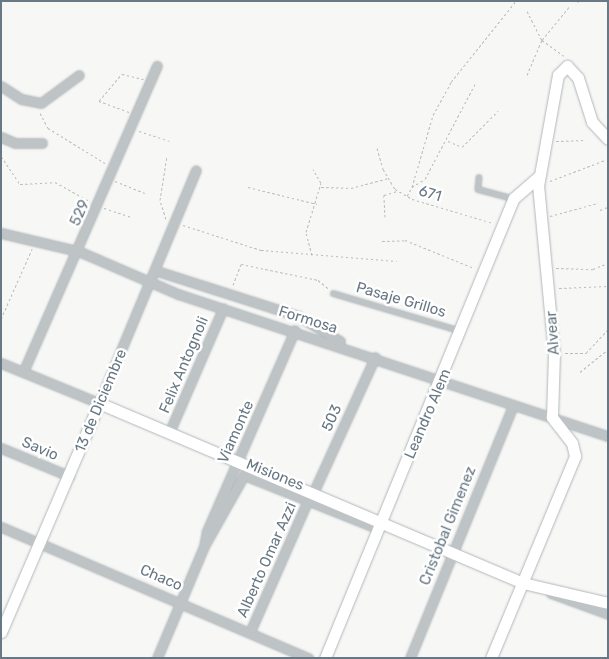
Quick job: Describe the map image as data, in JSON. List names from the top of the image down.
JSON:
{
  "streets": {
    "street": [
      "529",
      "Formosa",
      "Alvear",
      "Felix Antognoli",
      "13 de Diciembre",
      "Leandro Alem",
      "503",
      "Viamonte",
      "Savio",
      "Misiones",
      "Cristobal Gimenez",
      "Alberto Omar Azzi",
      "Chaco"
    ],
    "lane": ["Pasaje Grillos"],
    "path": ["671"]
  },
  "crossings": [
    ["671", "Leandro Alem"],
    ["529", "Formosa"],
    ["529", "Misiones"],
    ["Pasaje Grillos", "Leandro Alem"],
    ["Formosa", "Alvear"],
    ["Formosa", "Felix Antognoli"],
    ["Formosa", "13 de Diciembre"],
    ["Formosa", "Leandro Alem"],
    ["Formosa", "503"],
    ["Formosa", "Viamonte"],
    ["Formosa", "Cristobal Gimenez"],
    ["Alvear", "Leandro Alem"],
    ["Felix Antognoli", "Misiones"],
    ["13 de Diciembre", "Savio"],
    ["13 de Diciembre", "Misiones"],
    ["13 de Diciembre", "Chaco"],
    ["Leandro Alem", "Misiones"],
    ["503", "Misiones"],
    ["503", "Alberto Omar Azzi"],
    ["Viamonte", "Misiones"],
    ["Viamonte", "Chaco"],
    ["Misiones", "Cristobal Gimenez"],
    ["Misiones", "Alberto Omar Azzi"],
    ["Alberto Omar Azzi", "Chaco"]
  ]
}
